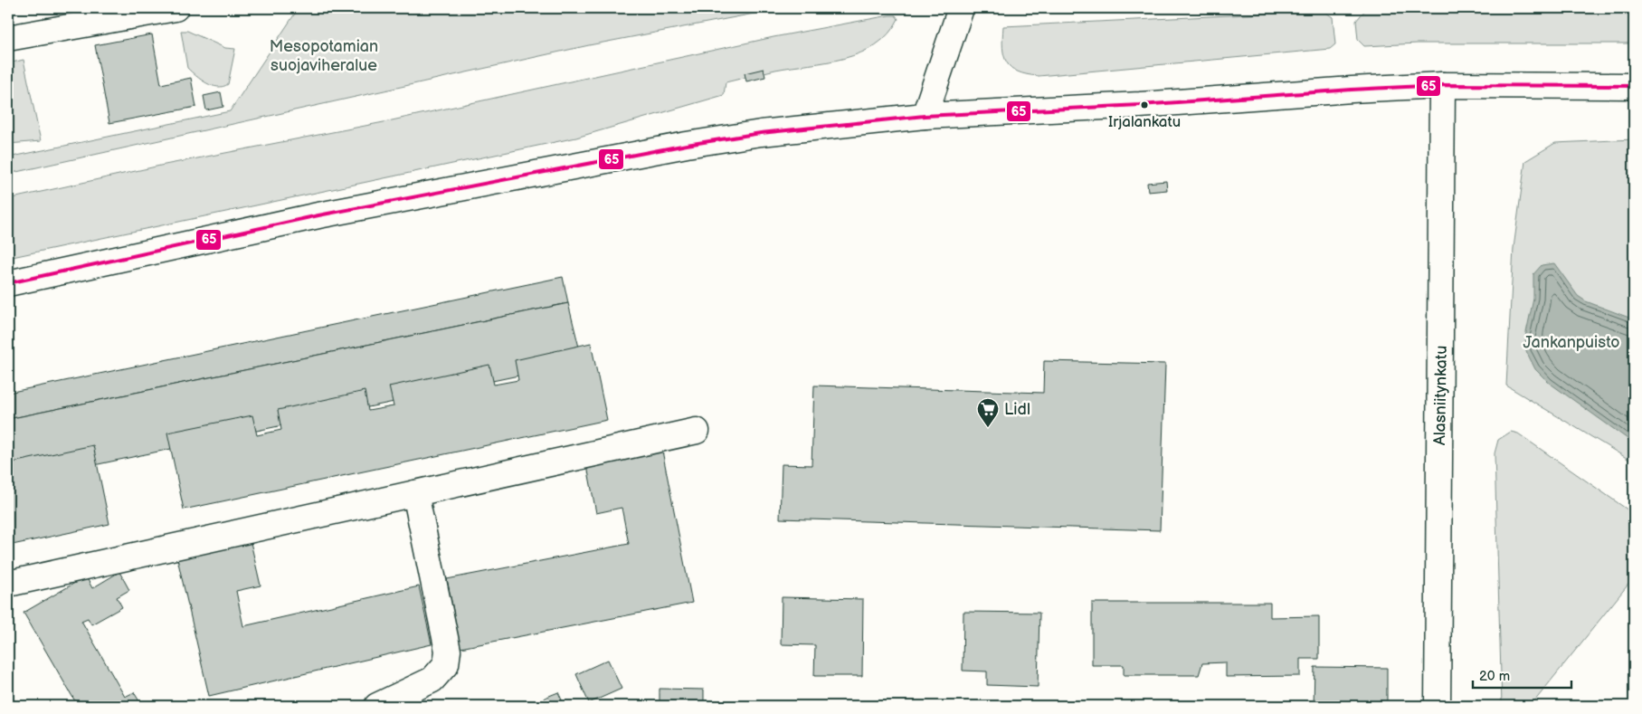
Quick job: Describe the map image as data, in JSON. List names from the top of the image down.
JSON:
{
  "streets": {
    "main road": ["Alasniitynkatu"]
  },
  "parks": ["Mesopotamian suojaviheralue", "Jankanpuisto"],
  "places": {
    "other": ["Irjalankatu"],
    "supermarket": ["Lidl"]
  },
  "lines": ["transit line 65"],
  "scale_bar": "20 m"
}
